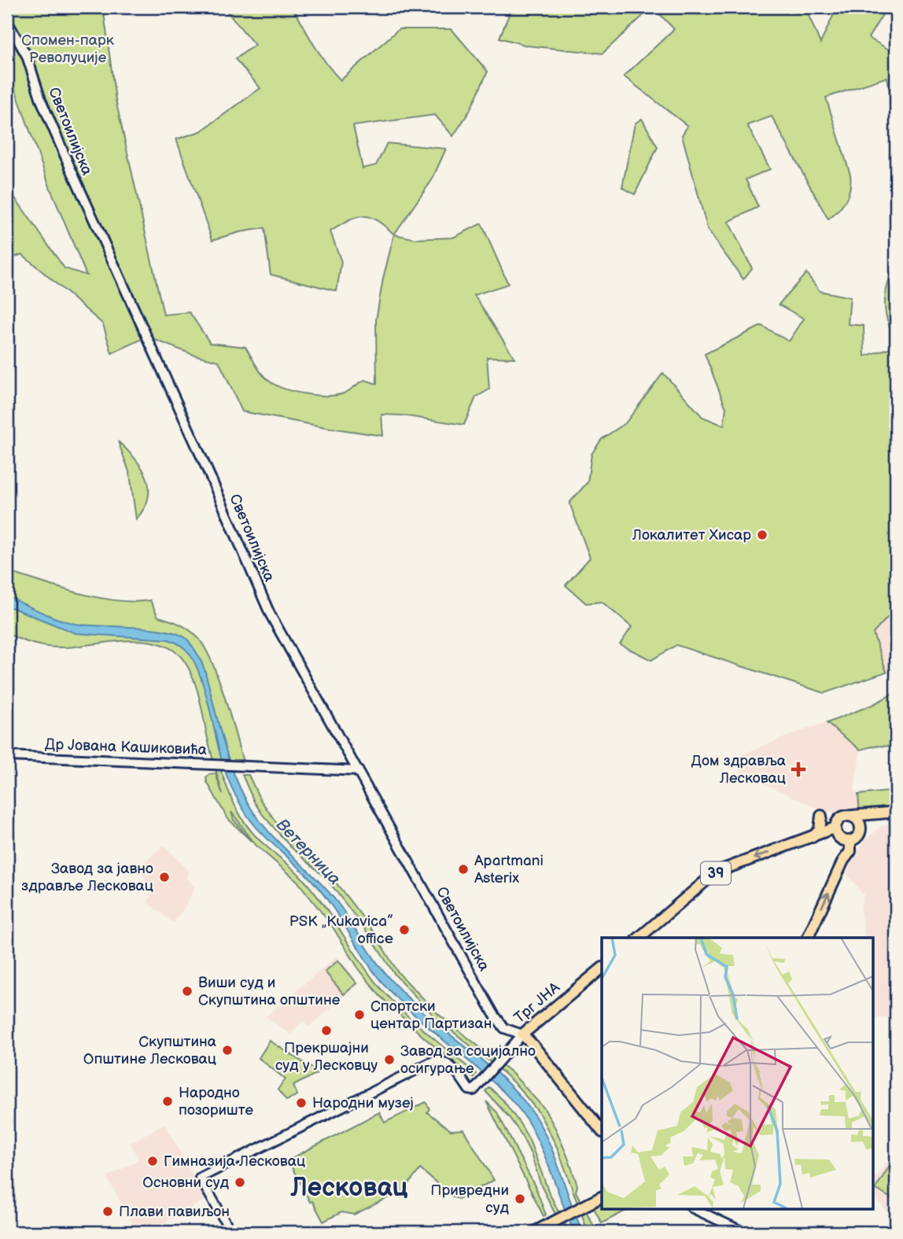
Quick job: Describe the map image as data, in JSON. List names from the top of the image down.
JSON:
{
  "streets": {
    "main road": ["39", "Трг ЈНА"],
    "street": ["Светоилијска", "Др Јована Кашиковића"]
  },
  "crossings": [
    ["Светоилијска", "Др Јована Кашиковића"],
    ["Светоилијска", "Трг ЈНА"]
  ],
  "districts": ["Лесковац"],
  "water": ["Ветерница"],
  "parks": ["Спомен-парк Револуције"],
  "places": {
    "other": [
      "Локалитет Хисар",
      "Apartmani Asterix",
      "Завод за јавно здравље Лесковац",
      "PSK „Kukavica” office",
      "Виши суд и Скупштина општине",
      "Спортски центар Партизан",
      "Прекршајни суд у Лесковцу",
      "Скупштина Општине Лесковац",
      "Завод за социјално осигурање",
      "Народно позориште",
      "Народни музеј",
      "Гимназија Лесковац",
      "Основни суд",
      "Привредни суд",
      "Плави павиљон"
    ],
    "health": ["Дом здравља Лесковац"]
  }
}
